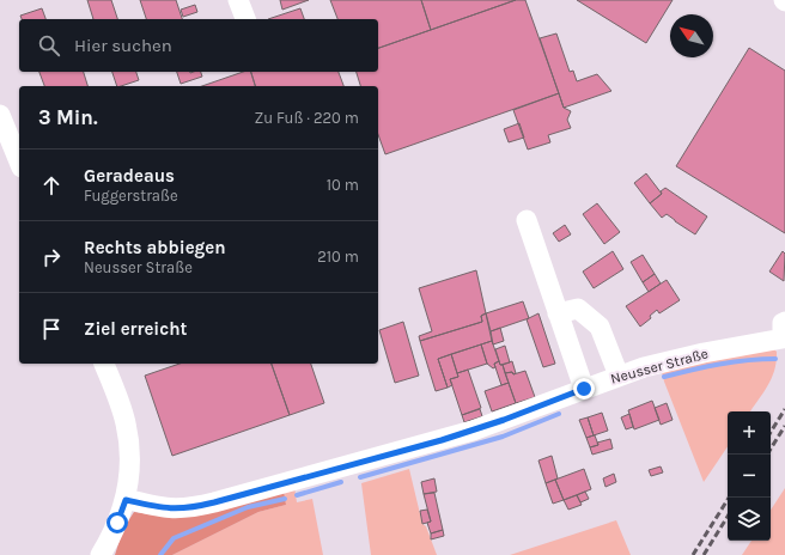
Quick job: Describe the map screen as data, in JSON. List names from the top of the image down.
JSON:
{
  "streets": {
    "street": ["Neusser Straße"]
  },
  "north": "top left",
  "page": {
    "search": "Hier suchen",
    "heading": ["3 Min.", "Zu Fuß · 220 m"],
    "list": [
      ["Geradeaus", "Fuggerstraße", "10 m"],
      ["Rechts abbiegen", "Neusser Straße", "210 m"],
      "Ziel erreicht"
    ],
    "map_buttons": ["+", "−"]
  }
}
